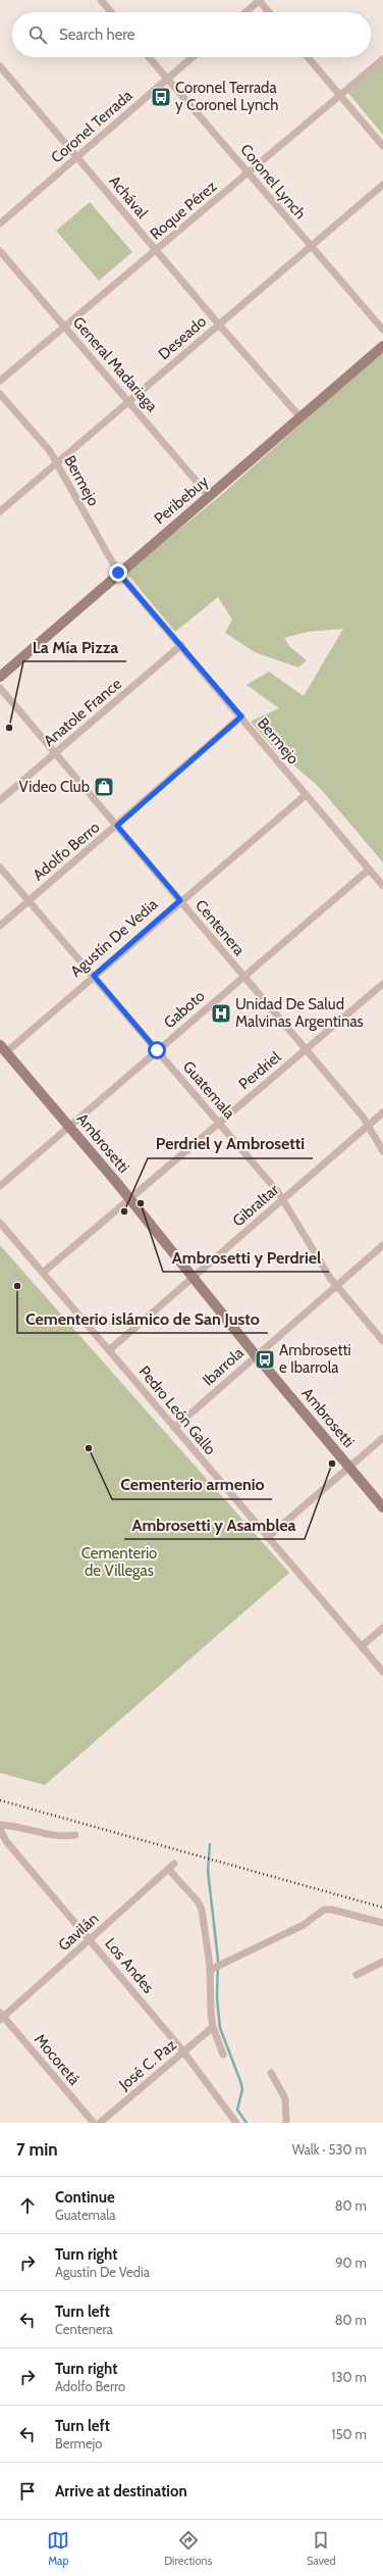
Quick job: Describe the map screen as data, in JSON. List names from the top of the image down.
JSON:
{
  "streets": {
    "street": [
      "Coronel Terrada",
      "Coronel Lynch",
      "Achával",
      "Roque Pérez",
      "Deseado",
      "General Madariaga",
      "Bermejo",
      "Peribebuy",
      "Anatole France",
      "Adolfo Berro",
      "Centenera",
      "Agustín De Vedia",
      "Gaboto",
      "Perdriel",
      "Guatemala",
      "Ambrosetti",
      "Gibraltar",
      "Ibarrola",
      "Pedro León Gallo",
      "Gavilán",
      "Los Andes",
      "Mocoretá",
      "José C. Paz"
    ]
  },
  "crossings": [
    ["Coronel Terrada", "Coronel Lynch"],
    ["Coronel Terrada", "Achával"],
    ["Coronel Lynch", "Roque Pérez"],
    ["Coronel Lynch", "Deseado"],
    ["Achával", "Roque Pérez"],
    ["Achával", "Deseado"],
    ["Achával", "Peribebuy"],
    ["Roque Pérez", "General Madariaga"],
    ["Deseado", "General Madariaga"],
    ["Deseado", "Bermejo"],
    ["General Madariaga", "Peribebuy"],
    ["Bermejo", "Peribebuy"],
    ["Bermejo", "Anatole France"],
    ["Bermejo", "Adolfo Berro"],
    ["Bermejo", "Agustín De Vedia"],
    ["Bermejo", "Gaboto"],
    ["Anatole France", "Centenera"],
    ["Adolfo Berro", "Centenera"],
    ["Adolfo Berro", "Guatemala"],
    ["Centenera", "Agustín De Vedia"],
    ["Centenera", "Gaboto"],
    ["Centenera", "Perdriel"],
    ["Centenera", "Gibraltar"],
    ["Agustín De Vedia", "Guatemala"],
    ["Agustín De Vedia", "Ambrosetti"],
    ["Gaboto", "Guatemala"],
    ["Gaboto", "Ambrosetti"],
    ["Perdriel", "Guatemala"],
    ["Perdriel", "Ambrosetti"],
    ["Perdriel", "Pedro León Gallo"],
    ["Guatemala", "Gibraltar"],
    ["Guatemala", "Ibarrola"],
    ["Ambrosetti", "Gibraltar"],
    ["Ambrosetti", "Ibarrola"],
    ["Gibraltar", "Pedro León Gallo"],
    ["Ibarrola", "Pedro León Gallo"],
    ["Gavilán", "Los Andes"],
    ["Gavilán", "Mocoretá"],
    ["Los Andes", "José C. Paz"]
  ],
  "parks": ["Cementerio de Villegas"],
  "places": {
    "bus stop": ["Coronel Terrada y Coronel Lynch", "Ambrosetti e Ibarrola"],
    "other": [
      "La Mía Pizza",
      "Ambrosetti y Perdriel",
      "Perdriel y Ambrosetti",
      "Cementerio islámico de San Justo",
      "Cementerio armenio",
      "Ambrosetti y Asamblea"
    ],
    "shop": ["Video Club"],
    "hospital": ["Unidad De Salud Malvinas Argentinas"]
  },
  "page": {
    "search": "Search here",
    "heading": ["7 min", "Walk · 530 m"],
    "list": [
      ["Continue", "Guatemala", "80 m"],
      ["Turn right", "Agustín De Vedia", "90 m"],
      ["Turn left", "Centenera", "80 m"],
      ["Turn right", "Adolfo Berro", "130 m"],
      ["Turn left", "Bermejo", "150 m"],
      "Arrive at destination"
    ],
    "nav": ["Map", "Directions", "Saved"]
  }
}
